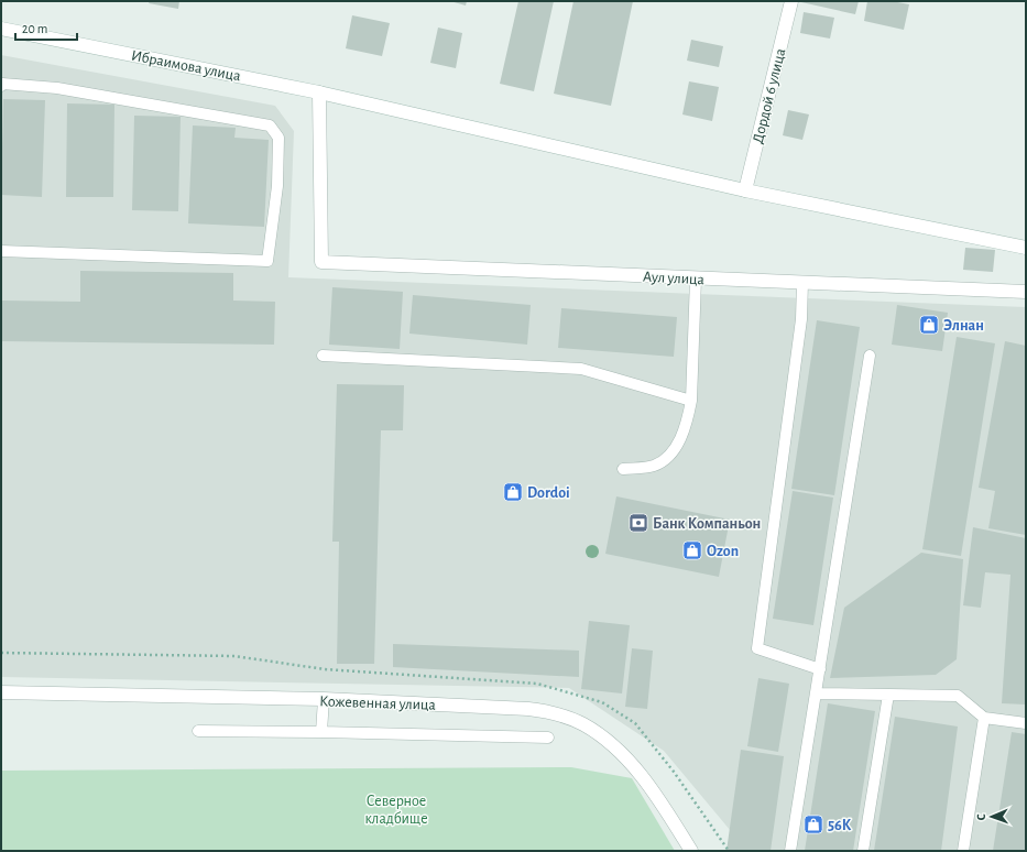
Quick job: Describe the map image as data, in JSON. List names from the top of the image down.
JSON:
{
  "streets": {
    "street": [
      "Ибраимова улица",
      "Дордой 6 улица",
      "Аул улица",
      "Кожевенная улица"
    ]
  },
  "crossings": [
    ["Ибраимова улица", "Дордой 6 улица"],
    ["Ибраимова улица", "Аул улица"]
  ],
  "parks": ["Северное кладбище"],
  "places": {
    "shop": [
      "Элнан",
      "Dordoi",
      "Ozon",
      "56К"
    ],
    "bank": ["Банк Компаньон"]
  },
  "scale_bar": "20 m",
  "north": "left"
}
